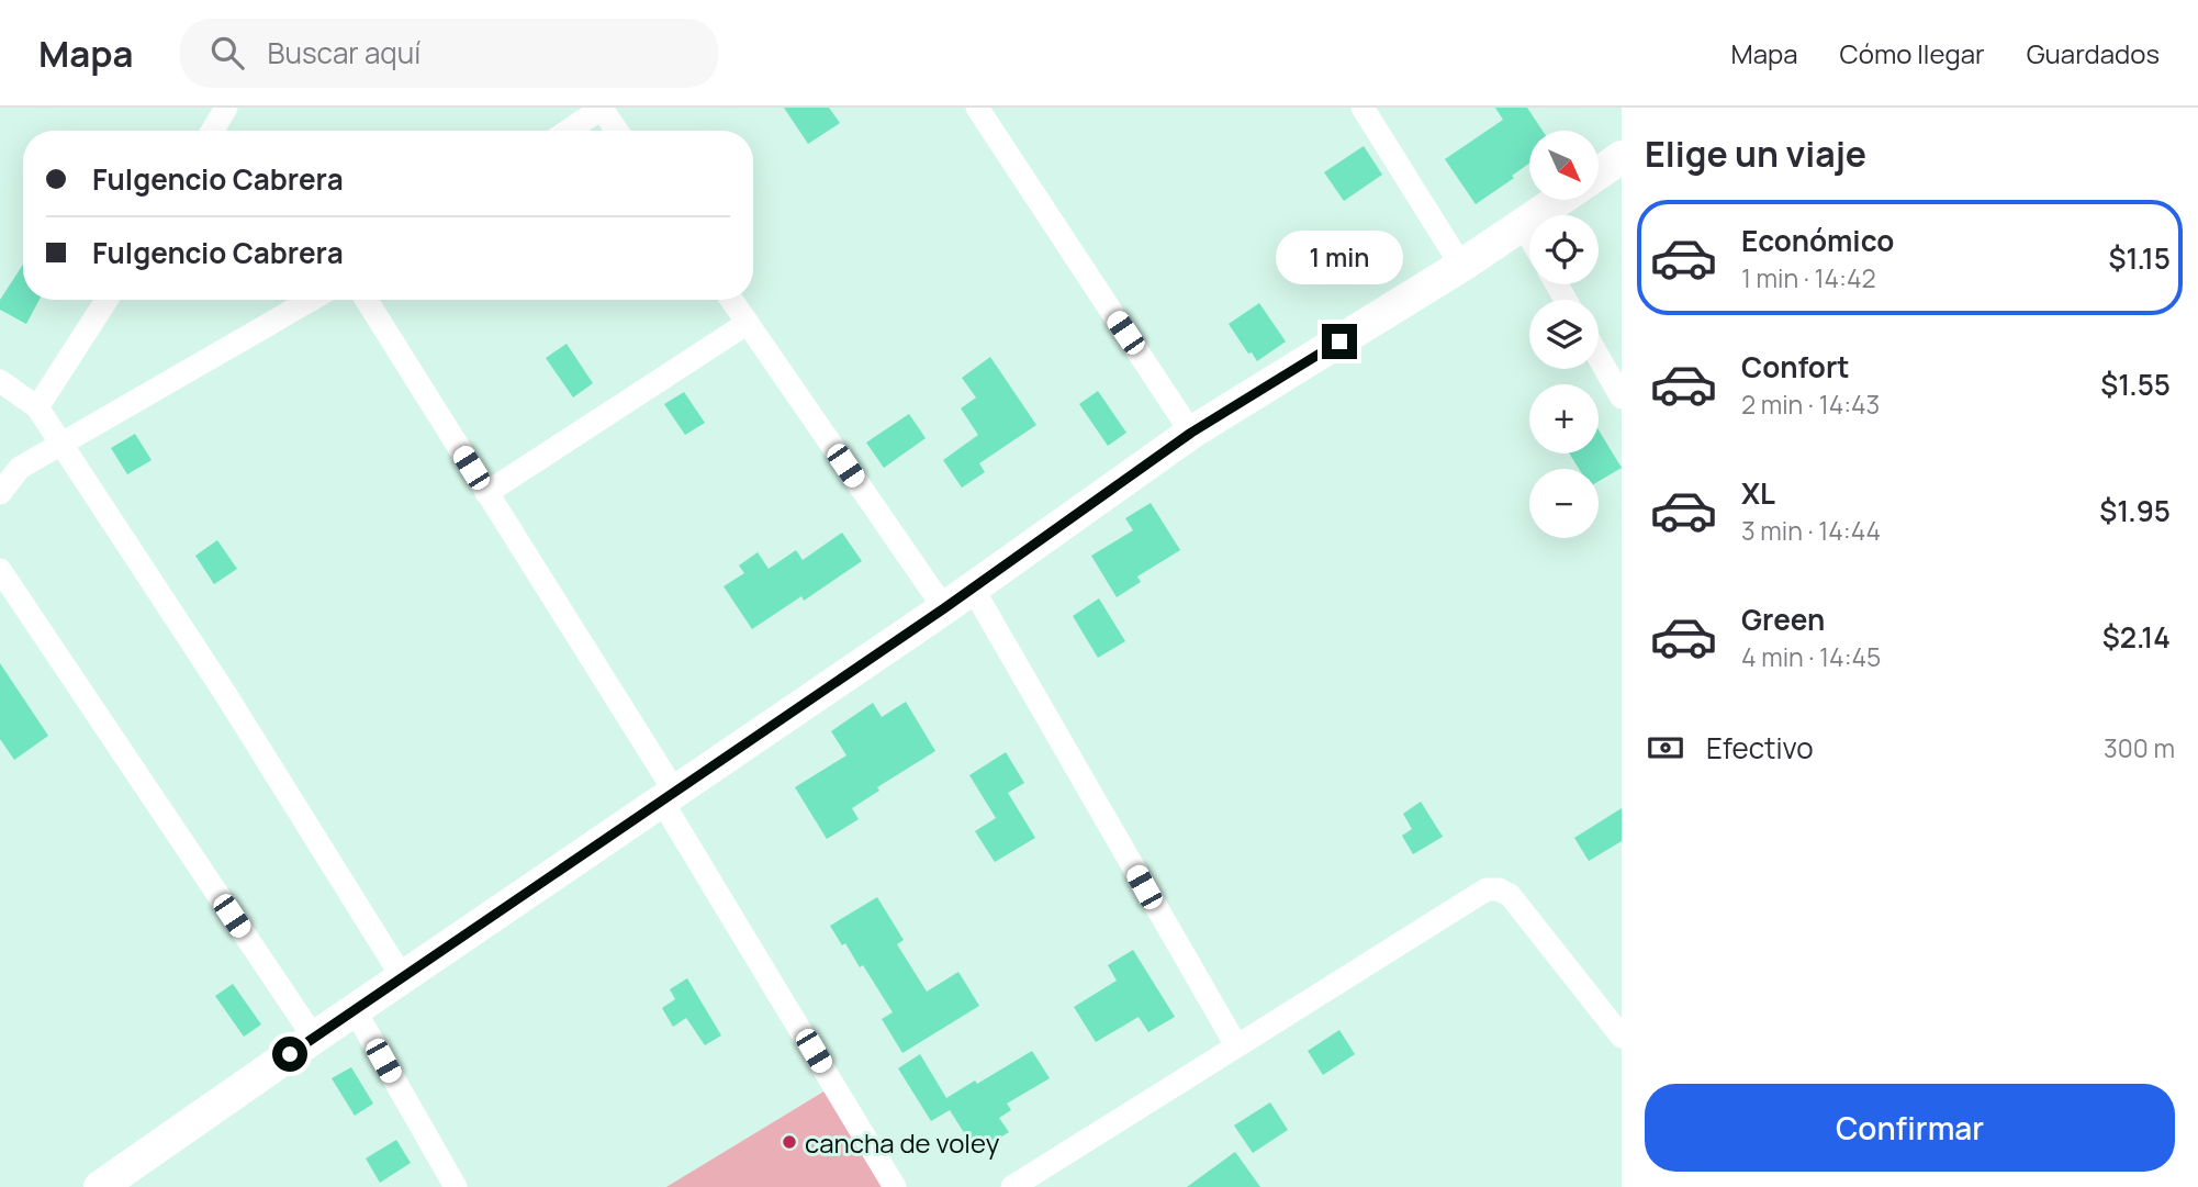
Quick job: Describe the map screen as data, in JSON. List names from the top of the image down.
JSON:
{
  "places": ["cancha de voley"],
  "north": "bottom right",
  "page": {
    "header": "Mapa",
    "search": "Buscar aquí",
    "nav": ["Mapa", "Cómo llegar", "Guardados"],
    "heading": "Elige un viaje",
    "map_buttons": ["+", "−"],
    "banner": ["Fulgencio Cabrera", "Fulgencio Cabrera"],
    "list": [
      {
        "name": "Económico",
        "note": "1 min · 14:42",
        "value": "$1.15"
      },
      {
        "name": "Confort",
        "note": "2 min · 14:43",
        "value": "$1.55"
      },
      {
        "name": "XL",
        "note": "3 min · 14:44",
        "value": "$1.95"
      },
      {
        "name": "Green",
        "note": "4 min · 14:45",
        "value": "$2.14"
      }
    ],
    "bubble": "1 min",
    "pay": ["Efectivo", "300 m"],
    "buttons": "Confirmar"
  }
}
